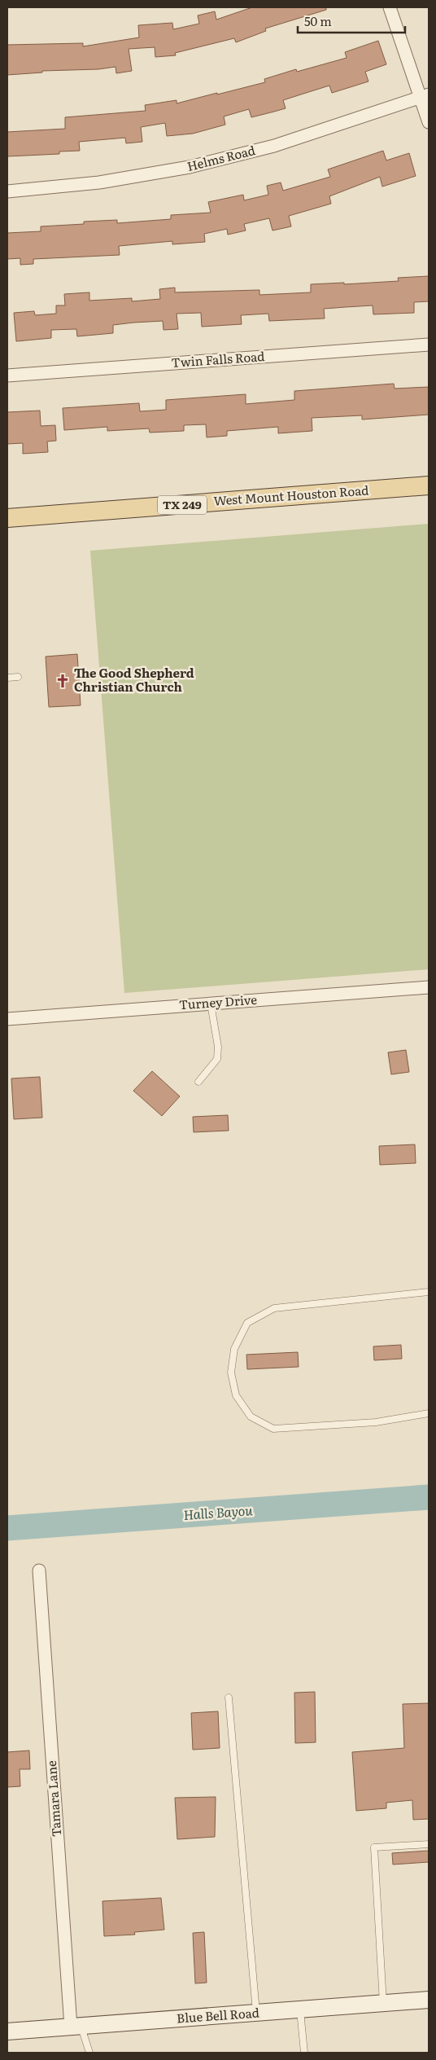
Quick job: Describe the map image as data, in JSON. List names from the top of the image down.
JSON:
{
  "streets": {
    "main road": ["West Mount Houston Road", "TX 249"],
    "street": [
      "Helms Road",
      "Twin Falls Road",
      "Turney Drive",
      "Tamara Lane",
      "Blue Bell Road"
    ]
  },
  "crossings": [
    ["Tamara Lane", "Blue Bell Road"]
  ],
  "water": ["Halls Bayou"],
  "places": {
    "church": ["The Good Shepherd Christian Church"]
  },
  "scale_bar": "50 m"
}
